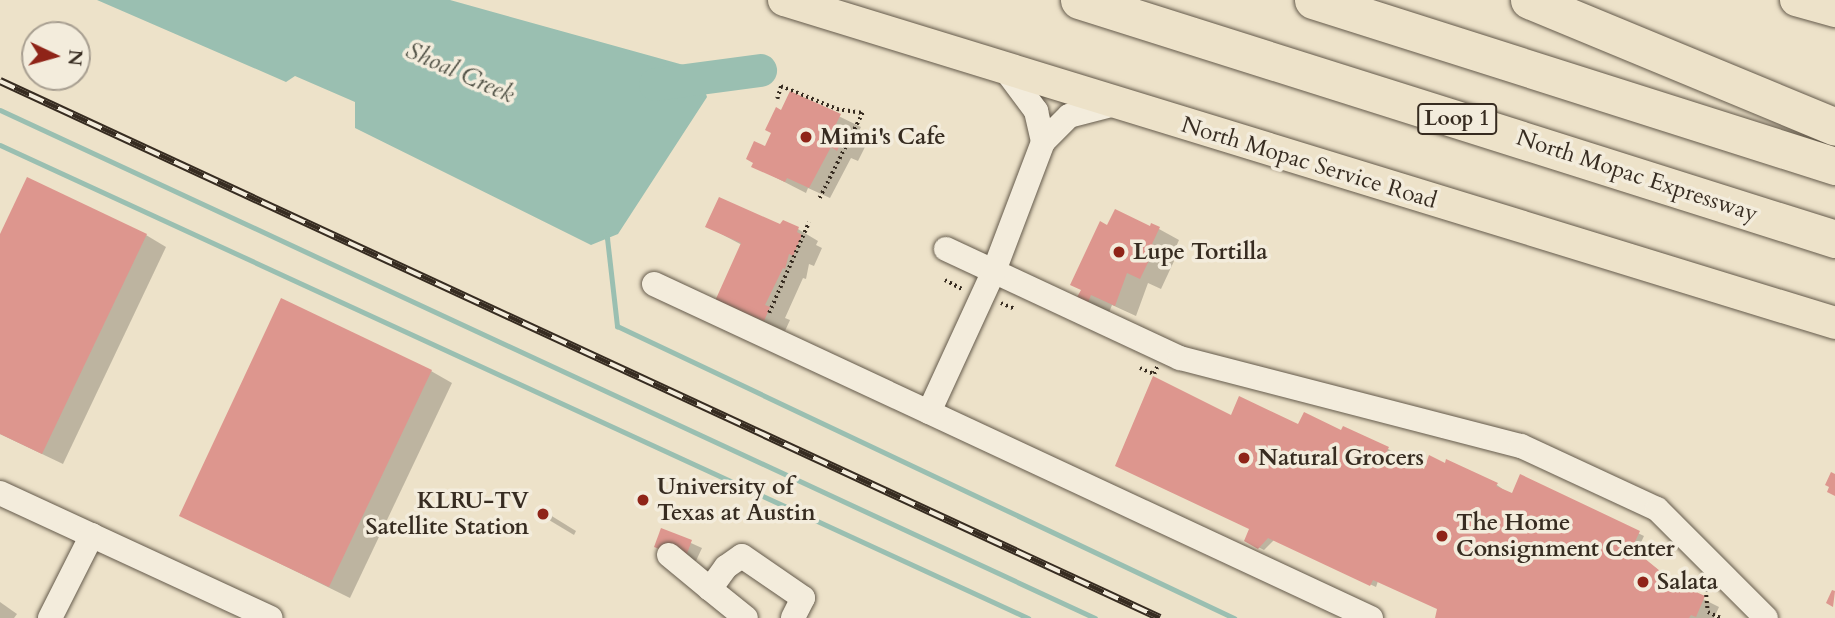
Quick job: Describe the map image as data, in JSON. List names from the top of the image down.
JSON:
{
  "streets": {
    "highway": ["Loop 1", "North Mopac Expressway"],
    "main road": ["North Mopac Service Road"]
  },
  "water": ["Shoal Creek"],
  "places": [
    "Mimi's Cafe",
    "Lupe Tortilla",
    "Natural Grocers",
    "University of Texas at Austin",
    "KLRU-TV Satellite Station",
    "The Home Consignment Center",
    "Salata"
  ],
  "north": "right"
}
